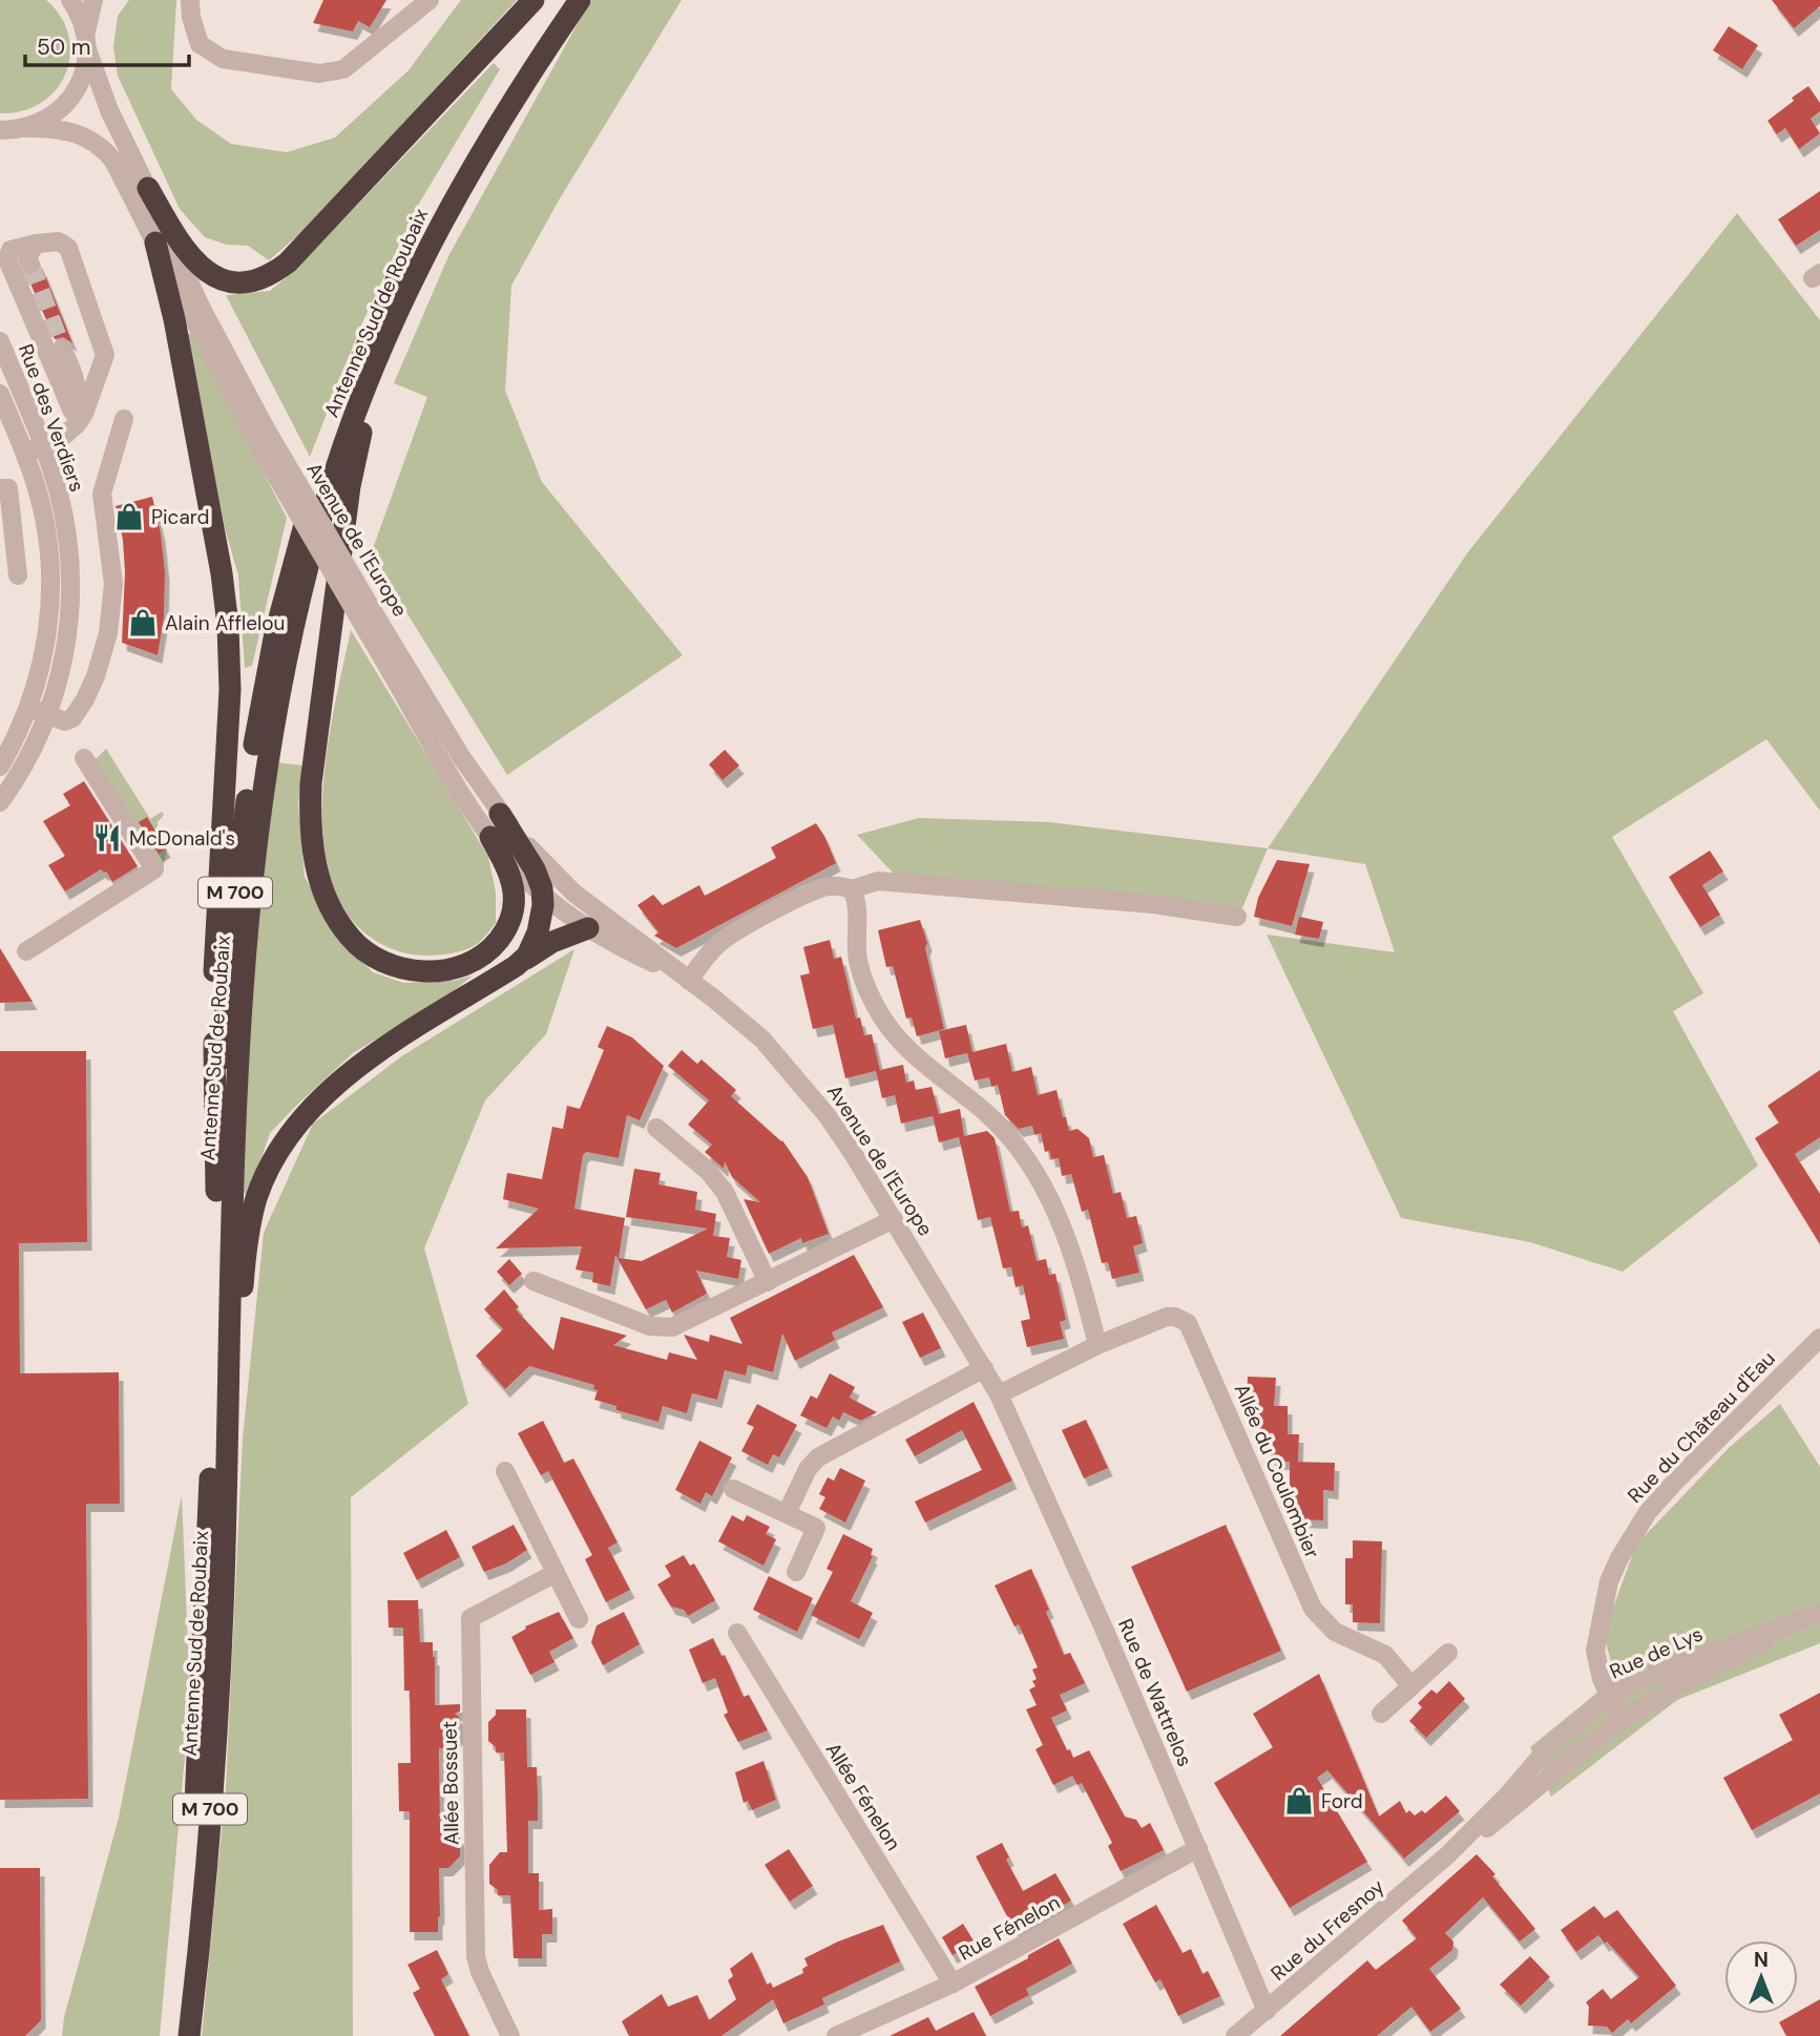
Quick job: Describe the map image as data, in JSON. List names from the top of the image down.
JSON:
{
  "streets": {
    "highway": ["Antenne Sud de Roubaix", "M 700"],
    "street": [
      "Rue des Verdiers",
      "Avenue de l'Europe",
      "Rue du Château d'Eau",
      "Allée du Coulombier",
      "Rue de Lys",
      "Rue de Wattrelos",
      "Allée Bossuet",
      "Allée Fénelon",
      "Rue Fénelon",
      "Rue du Fresnoy"
    ]
  },
  "crossings": [
    ["Avenue de l'Europe", "Allée du Coulombier"],
    ["Avenue de l'Europe", "Rue de Wattrelos"],
    ["Rue du Château d'Eau", "Rue de Lys"],
    ["Allée du Coulombier", "Rue de Wattrelos"],
    ["Rue de Lys", "Rue du Fresnoy"],
    ["Rue de Wattrelos", "Rue Fénelon"],
    ["Rue de Wattrelos", "Rue du Fresnoy"],
    ["Allée Fénelon", "Rue Fénelon"]
  ],
  "places": {
    "shop": ["Picard", "Alain Afflelou", "Ford"],
    "restaurant": ["McDonald's"]
  },
  "scale_bar": "50 m",
  "north": "top"
}
